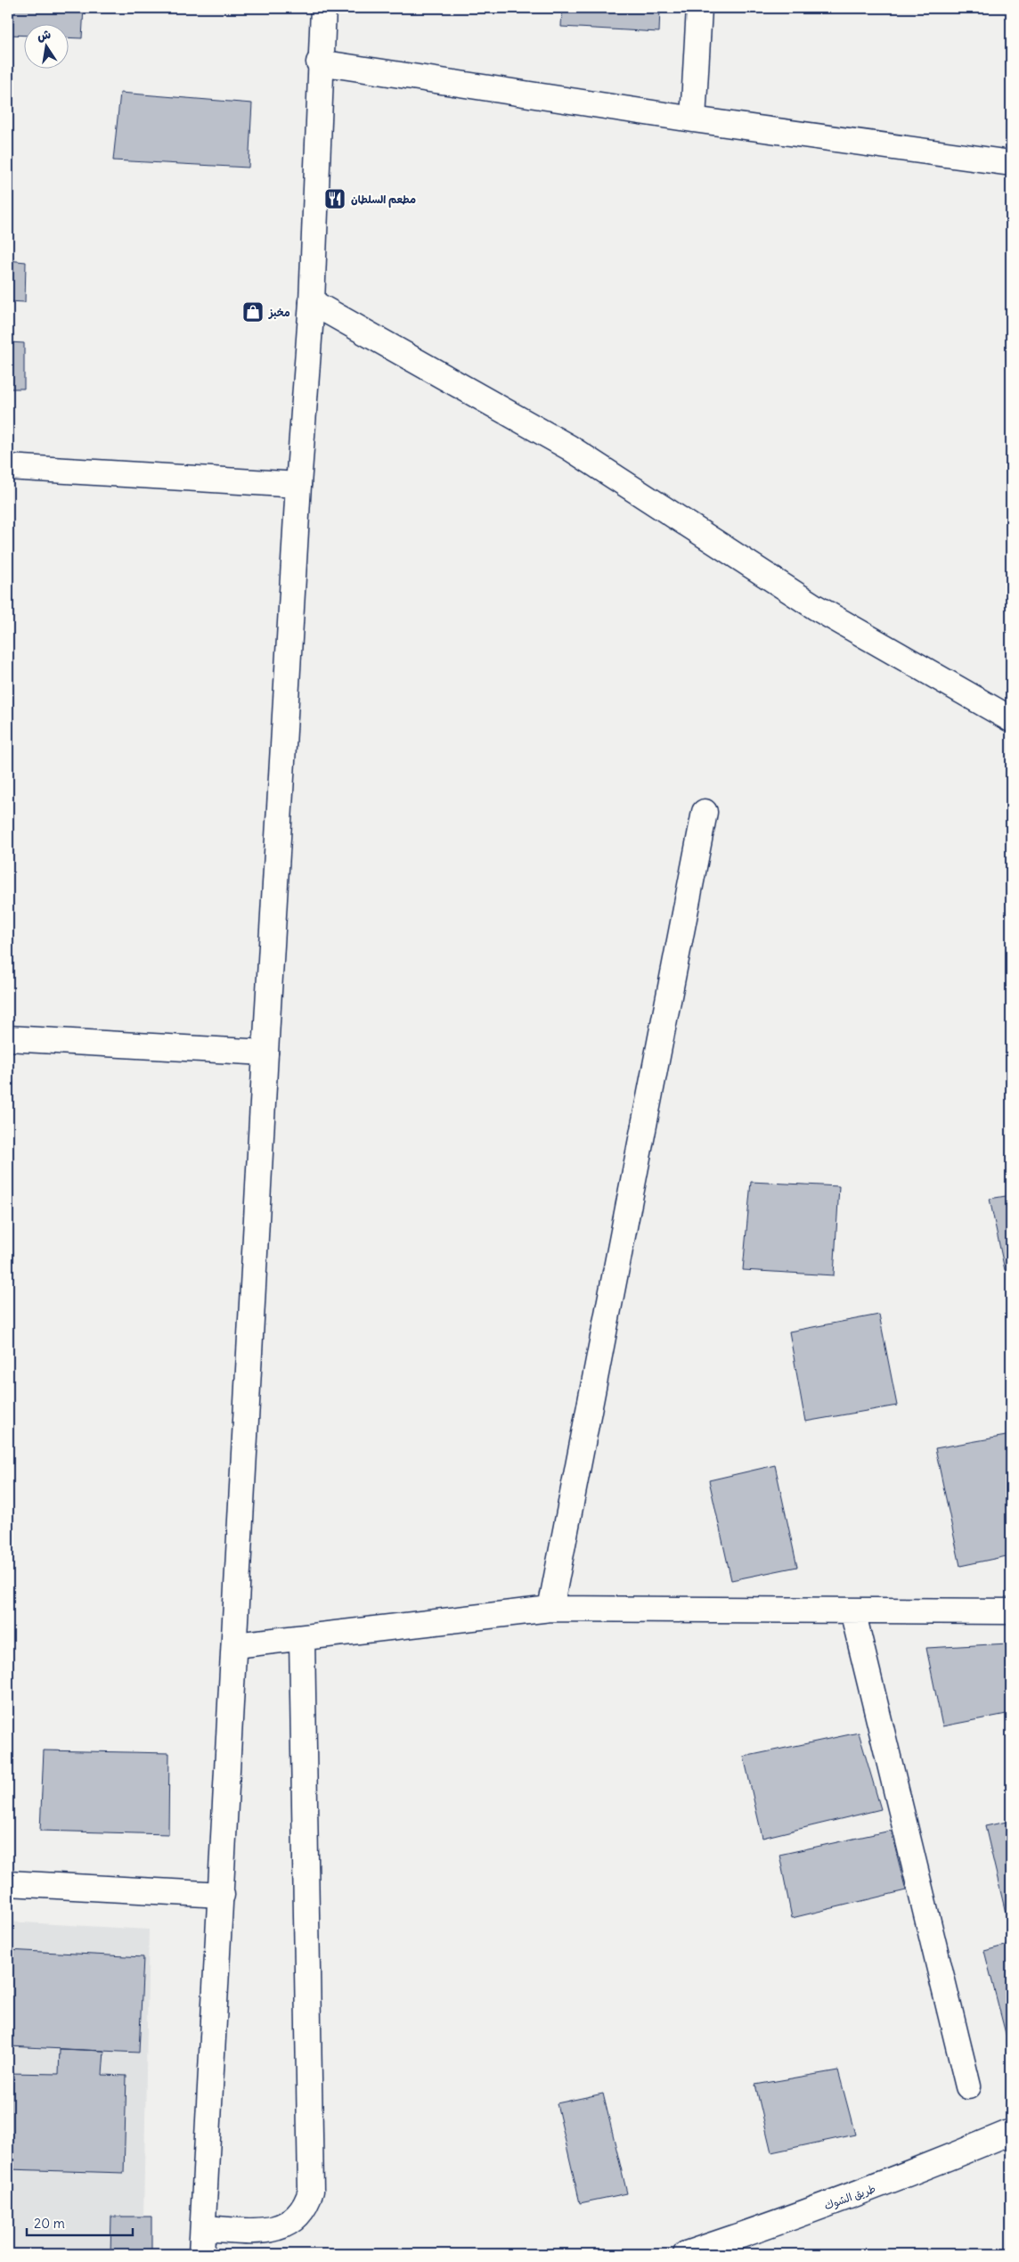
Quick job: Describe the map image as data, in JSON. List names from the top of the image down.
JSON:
{
  "streets": {
    "street": ["طريق الشوك"]
  },
  "places": {
    "restaurant": ["مطعم السلطان"],
    "shop": ["مخبز"]
  },
  "scale_bar": "20 m",
  "north": "top"
}
